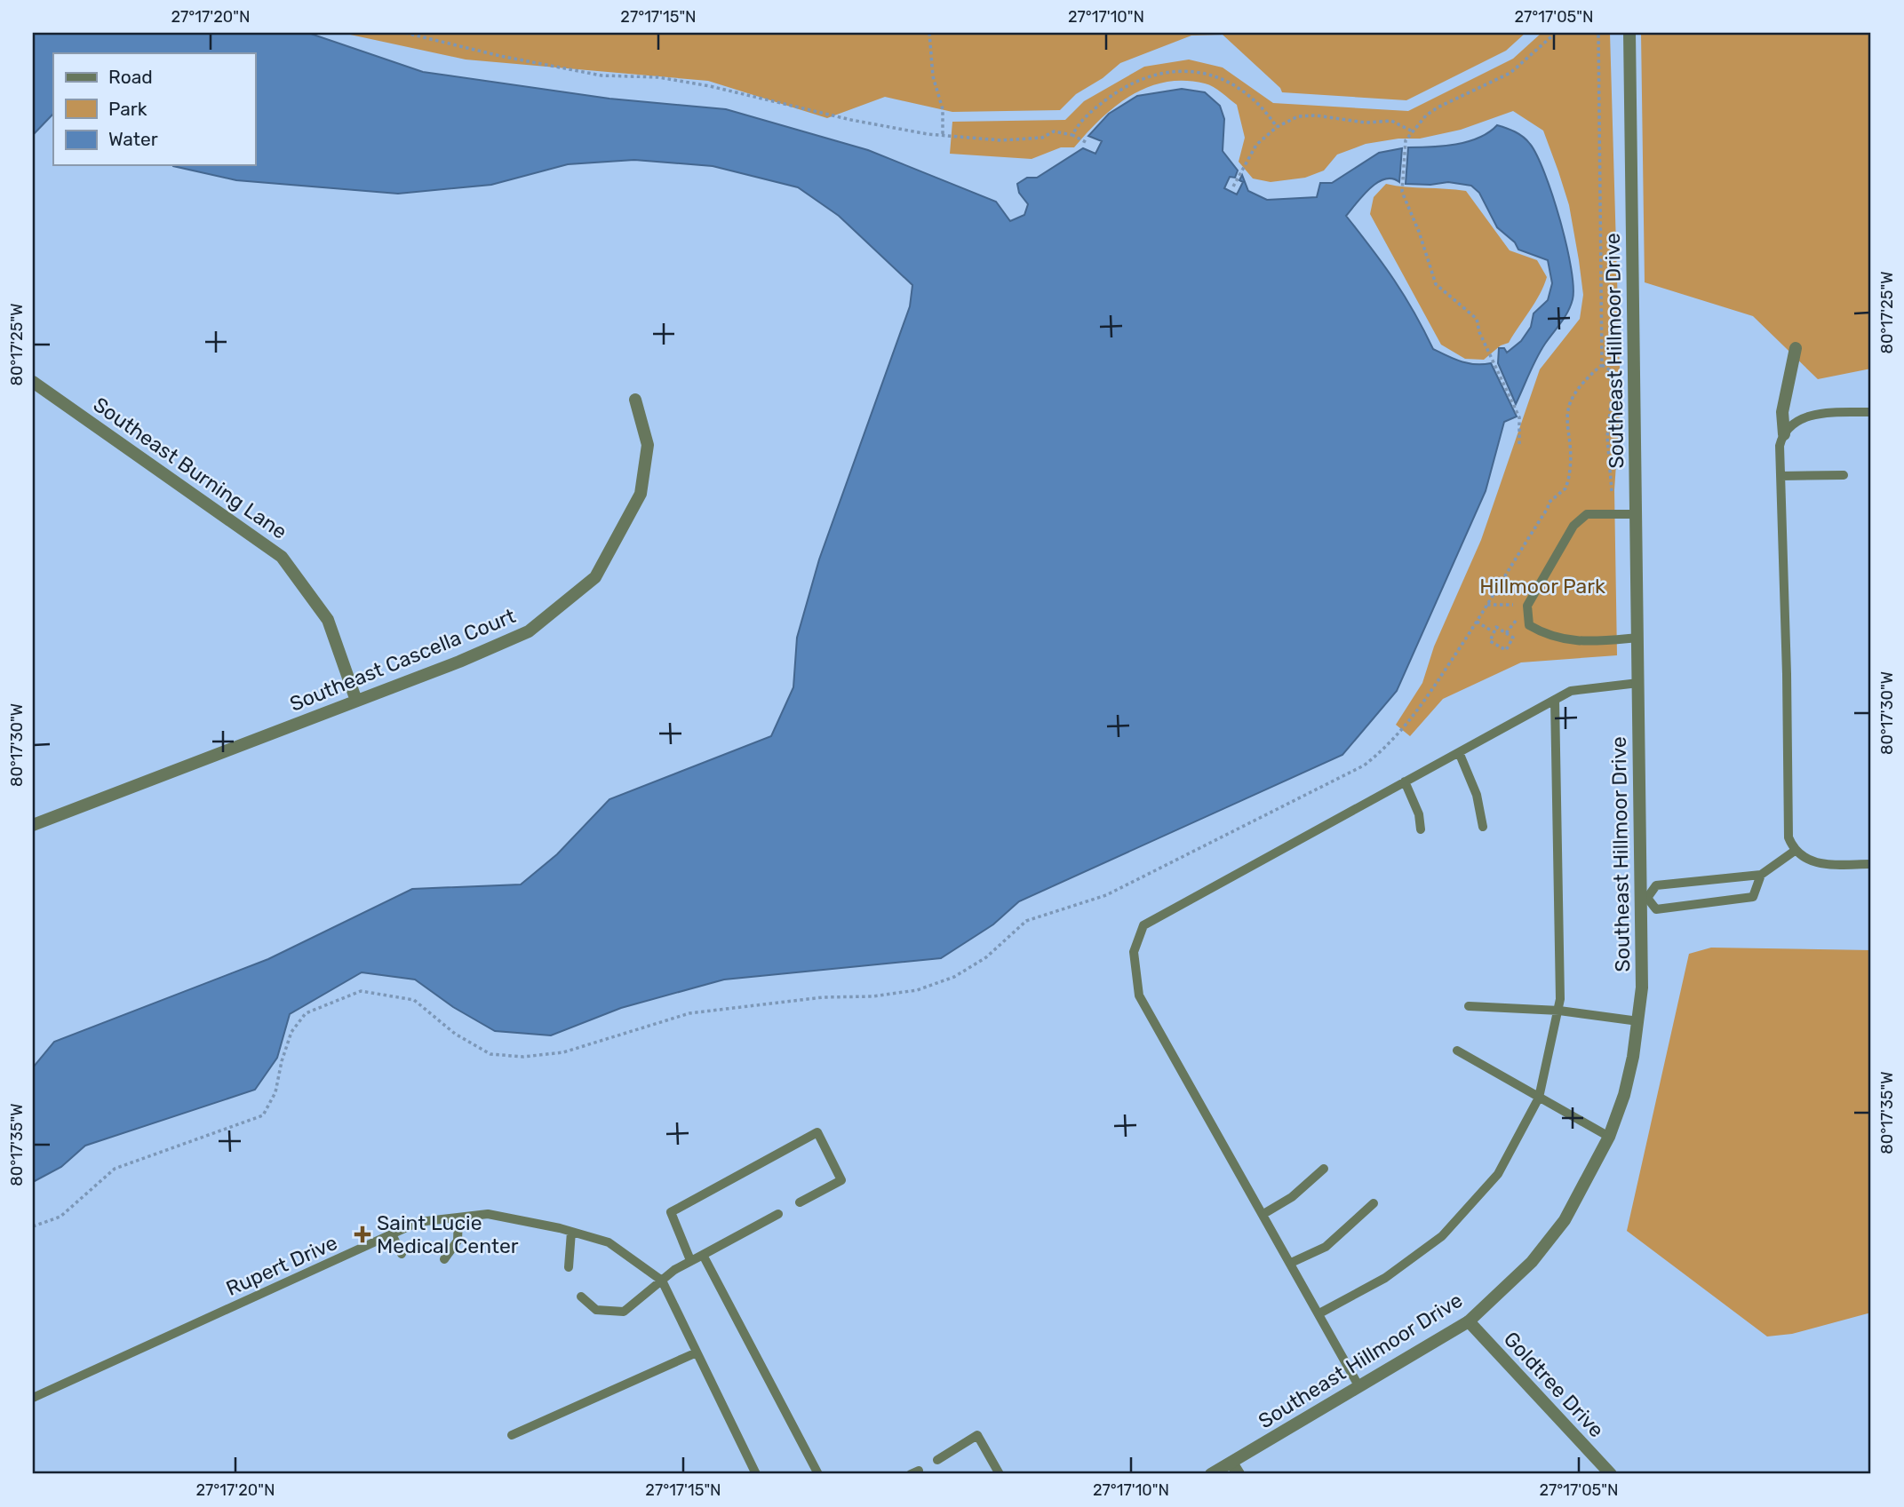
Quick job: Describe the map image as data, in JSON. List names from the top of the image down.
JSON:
{
  "streets": {
    "street": [
      "Southeast Hillmoor Drive",
      "Southeast Burning Lane",
      "Southeast Cascella Court",
      "Goldtree Drive"
    ],
    "lane": ["Rupert Drive"]
  },
  "crossings": [
    ["Southeast Hillmoor Drive", "Goldtree Drive"],
    ["Southeast Burning Lane", "Southeast Cascella Court"]
  ],
  "parks": ["Hillmoor Park"],
  "places": {
    "health": ["Saint Lucie Medical Center"]
  },
  "legend": ["Road", "Park", "Water"],
  "coordinates": [
    "27°17'20\"N",
    "27°17'15\"N",
    "27°17'10\"N",
    "27°17'05\"N",
    "80°17'25\"W",
    "80°17'30\"W",
    "80°17'35\"W"
  ]
}
